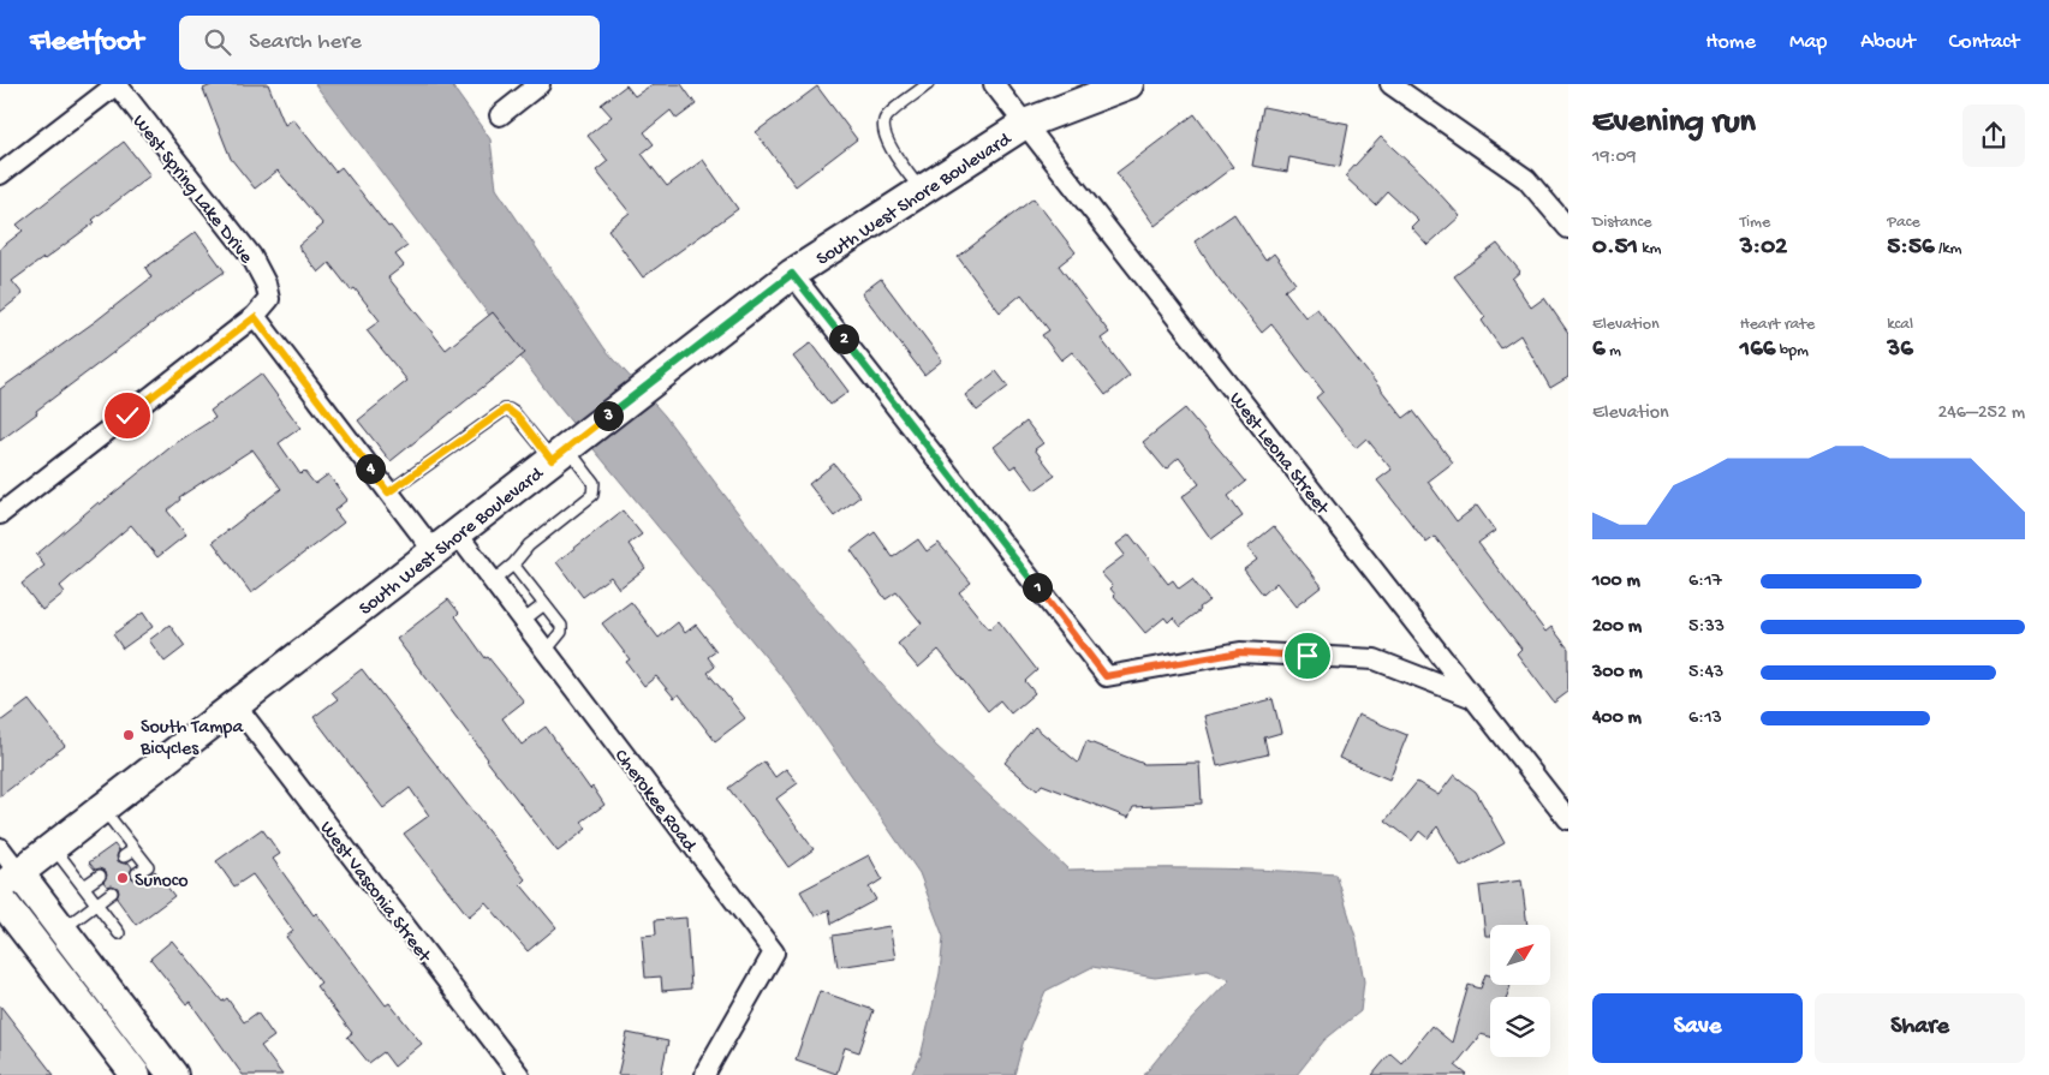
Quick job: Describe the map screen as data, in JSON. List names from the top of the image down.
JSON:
{
  "streets": {
    "street": [
      "West Spring Lake Drive",
      "South West Shore Boulevard",
      "West Leona Street",
      "Cherokee Road",
      "West Vasconia Street"
    ]
  },
  "crossings": [
    ["South West Shore Boulevard", "West Leona Street"],
    ["South West Shore Boulevard", "Cherokee Road"],
    ["South West Shore Boulevard", "West Vasconia Street"]
  ],
  "places": ["South Tampa Bicycles", "Sunoco"],
  "north": "top right",
  "page": {
    "header": "Fleetfoot",
    "search": "Search here",
    "nav": [
      "Home",
      "Map",
      "About",
      "Contact"
    ],
    "heading": ["Evening run", "19:09"],
    "stats": [
      ["Distance", "0.51 km"],
      ["Time", "3:02"],
      ["Pace", "5:56 /km"],
      ["Elevation", "6 m"],
      ["Heart rate", "166 bpm"],
      ["kcal", "36"]
    ],
    "pins": [
      "2",
      "3",
      "4",
      "1"
    ],
    "chart": ["Elevation", "246–252 m"],
    "list": [
      {
        "name": "100 m",
        "note": "6:17"
      },
      {
        "name": "200 m",
        "note": "5:33"
      },
      {
        "name": "300 m",
        "note": "5:43"
      },
      {
        "name": "400 m",
        "note": "6:13"
      }
    ],
    "buttons": ["Save", "Share"]
  }
}
